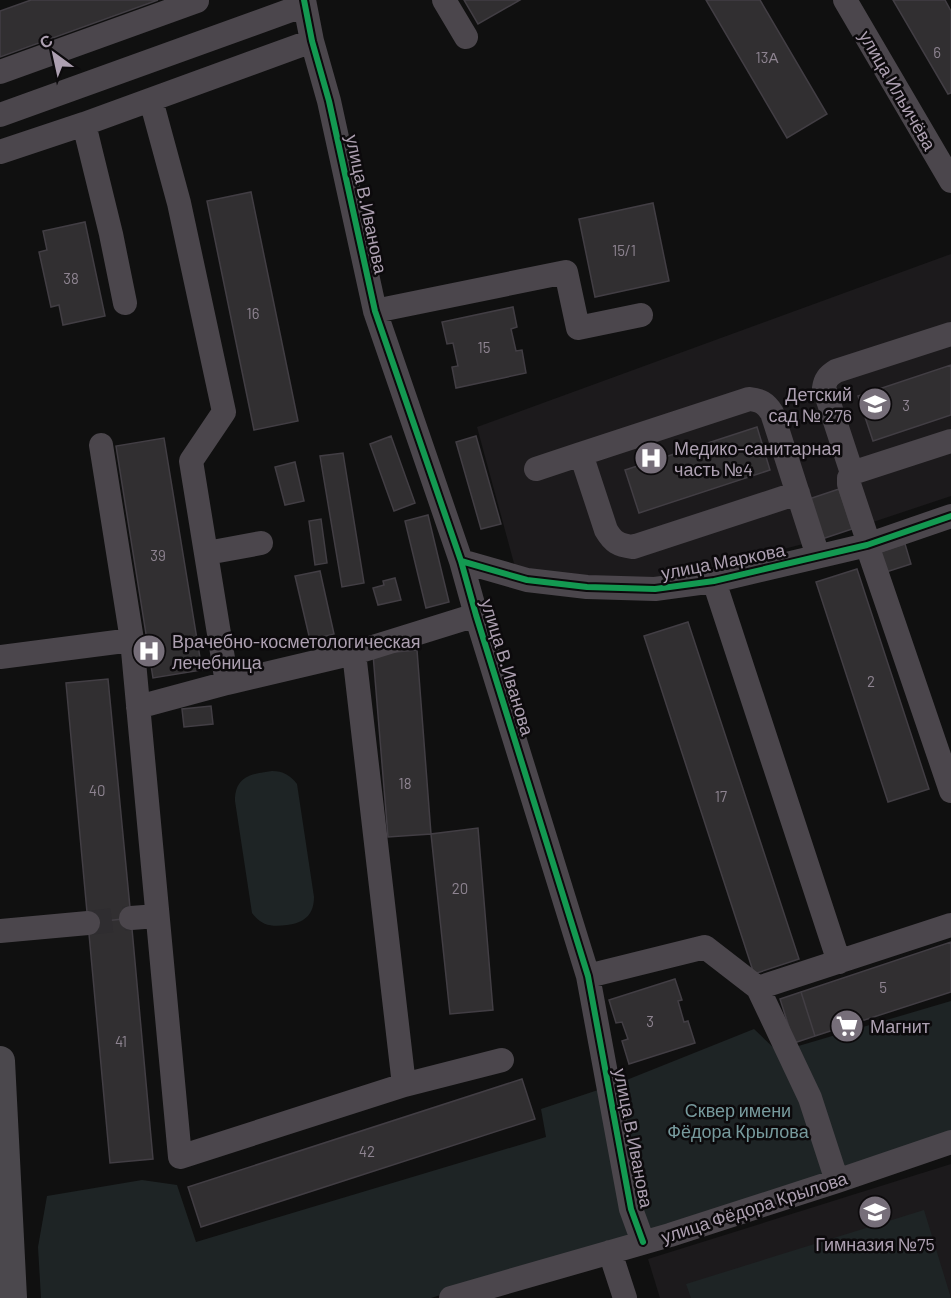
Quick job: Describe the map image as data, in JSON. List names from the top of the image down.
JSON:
{
  "streets": {
    "street": [
      "улица Ильичёва",
      "улица В.Иванова",
      "улица Маркова",
      "улица Фёдора Крылова"
    ]
  },
  "crossings": [
    ["улица В.Иванова", "улица Маркова"],
    ["улица В.Иванова", "улица Фёдора Крылова"]
  ],
  "parks": ["Сквер имени Фёдора Крылова"],
  "places": {
    "school or university": ["Детский сад № 276", "Гимназия №75"],
    "hospital": ["Медико-санитарная часть №4", "Врачебно-косметологическая лечебница"],
    "supermarket": ["Магнит"]
  },
  "house_numbers": [
    "6",
    "13А",
    "15/1",
    "38",
    "16",
    "15",
    "3",
    "39",
    "2",
    "18",
    "40",
    "17",
    "20",
    "5",
    "3",
    "41",
    "42"
  ],
  "north": "top left"
}
